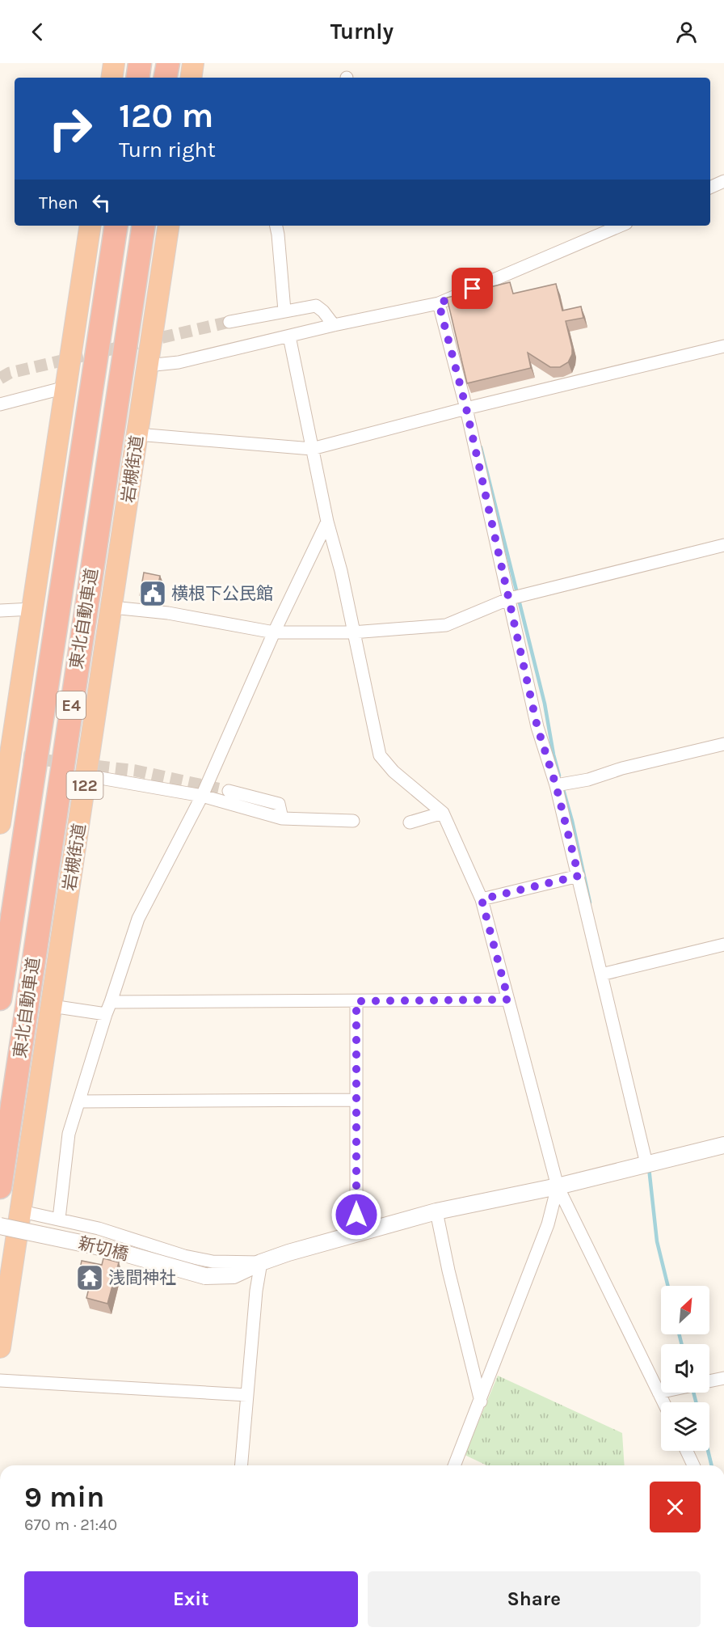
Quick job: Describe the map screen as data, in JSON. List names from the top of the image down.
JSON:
{
  "streets": {
    "highway": [
      "岩槻街道",
      "東北自動車道",
      "E4",
      "122"
    ],
    "street": ["新切橋"]
  },
  "places": {
    "public building": ["横根下公民館"],
    "temple": ["浅間神社"]
  },
  "north": "top right",
  "page": {
    "header": "Turnly",
    "turn": ["120 m", "Turn right"],
    "then": "Then",
    "heading": ["9 min", "670 m · 21:40"],
    "buttons": ["Exit", "Share"]
  }
}
